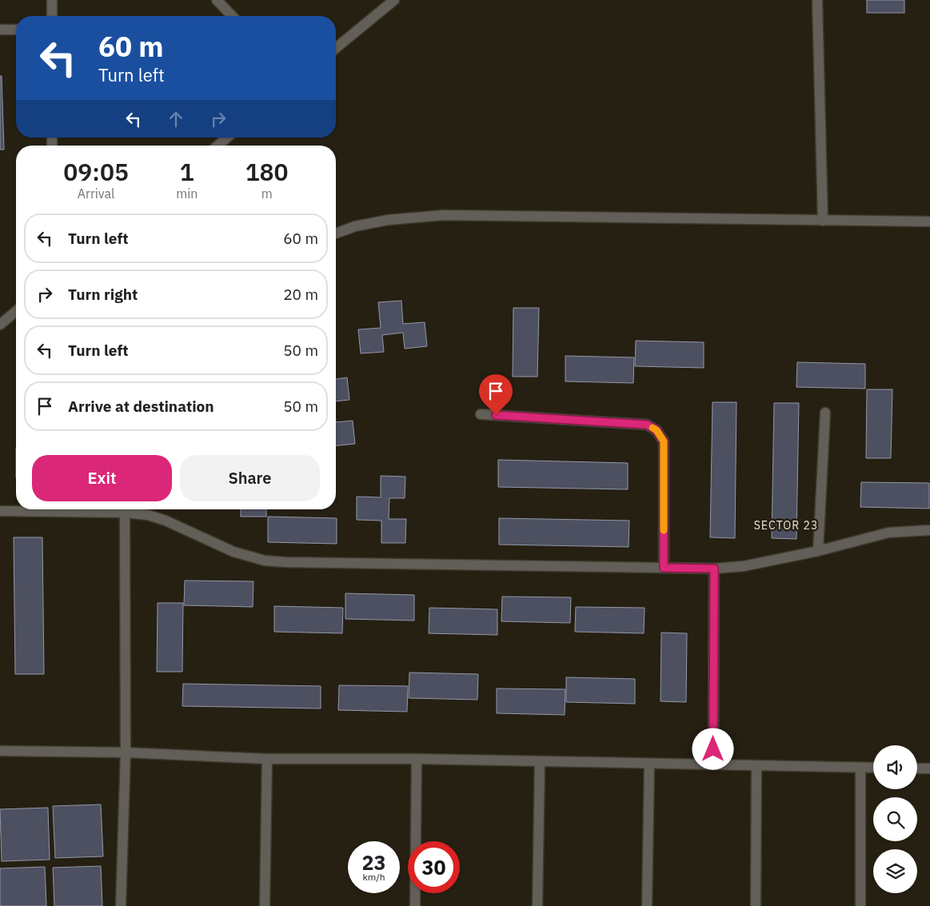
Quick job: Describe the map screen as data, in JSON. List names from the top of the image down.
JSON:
{
  "districts": ["SECTOR 23"],
  "page": {
    "turn": ["60 m", "Turn left"],
    "eta": [
      "09:05",
      "Arrival",
      "1",
      "min",
      "180",
      "m"
    ],
    "list": [
      {
        "name": "Turn left",
        "value": "60 m"
      },
      {
        "name": "Turn right",
        "value": "20 m"
      },
      {
        "name": "Turn left",
        "value": "50 m"
      },
      {
        "name": "Arrive at destination",
        "value": "50 m"
      }
    ],
    "buttons": ["Exit", "Share"],
    "speed": "23 km/h",
    "limit": "30"
  }
}
